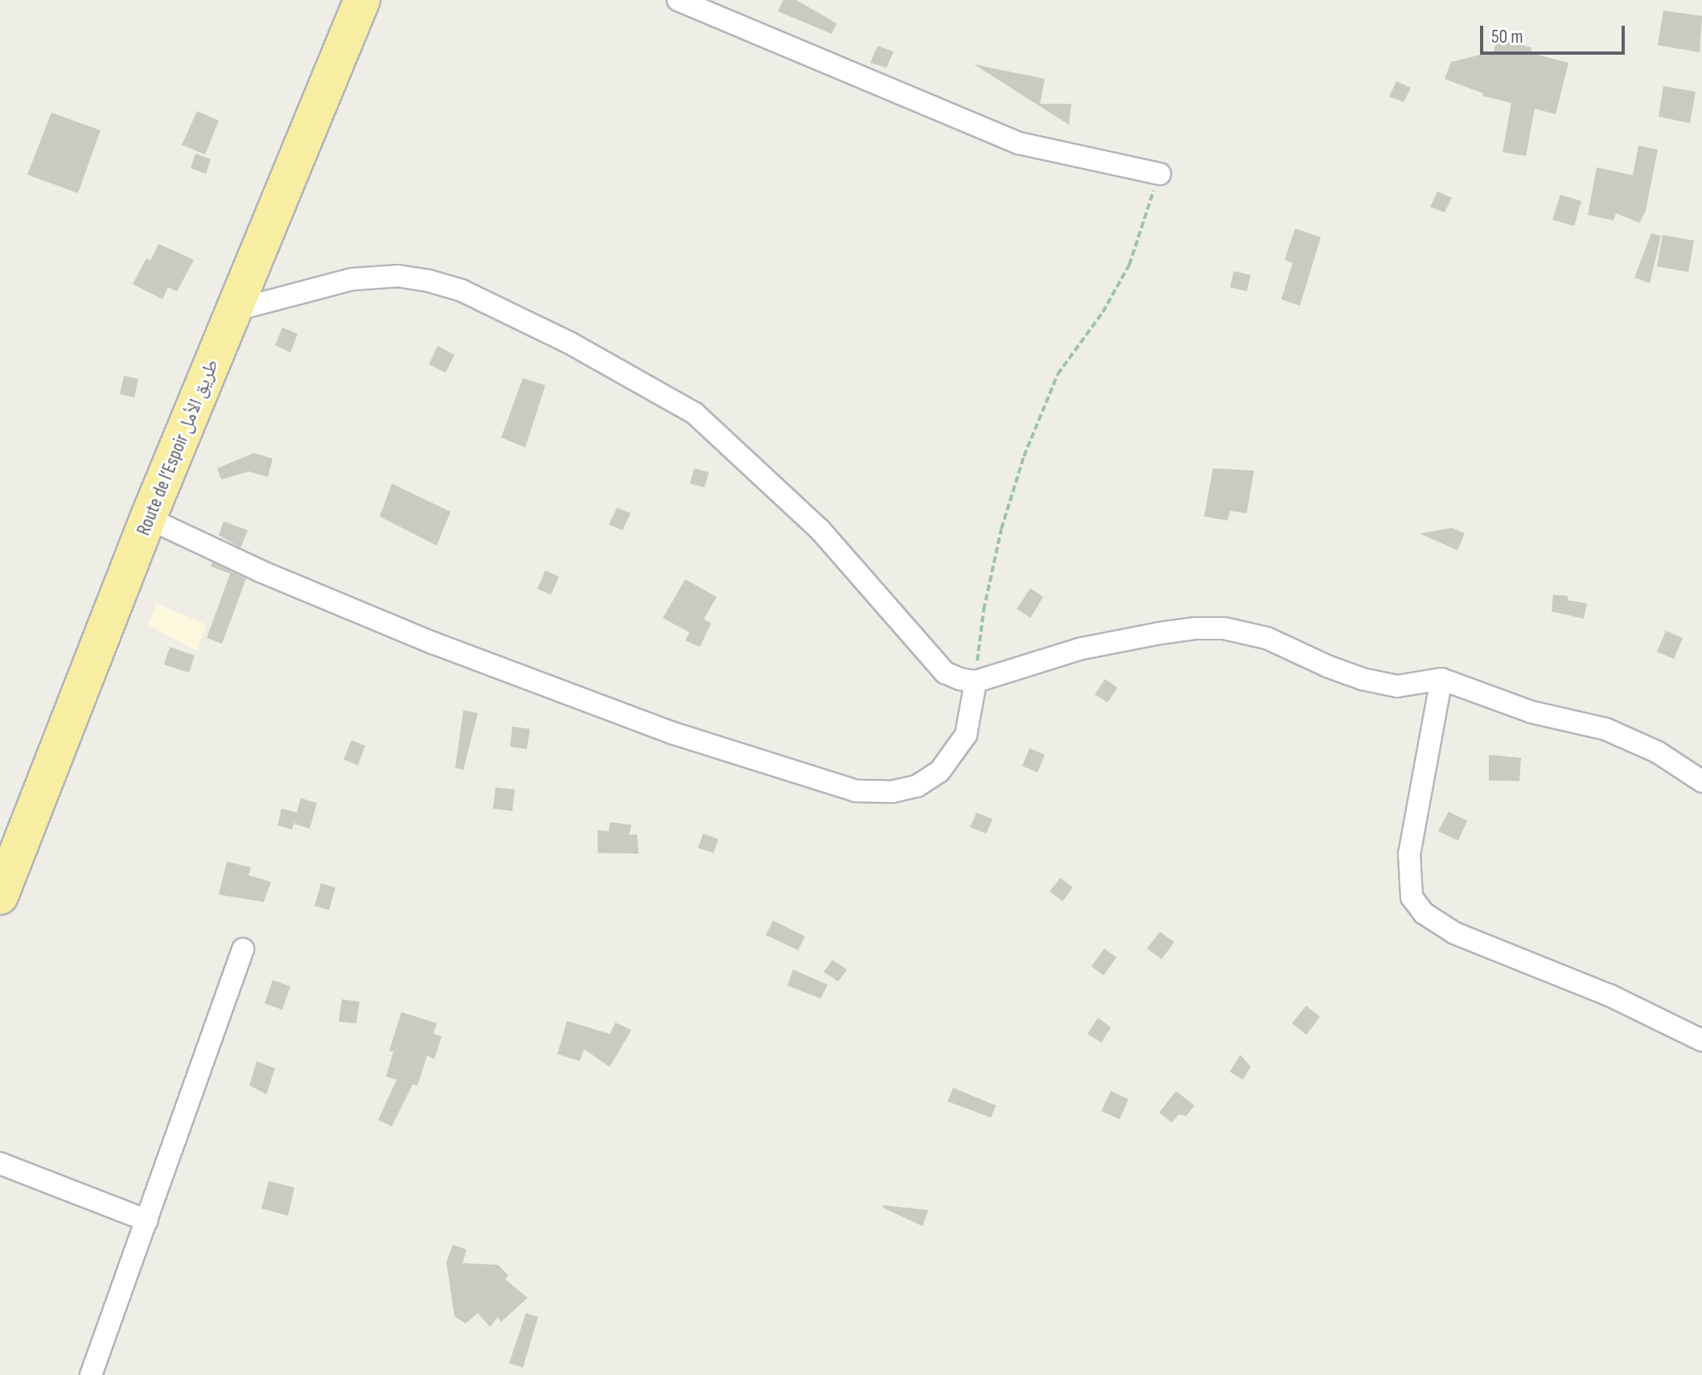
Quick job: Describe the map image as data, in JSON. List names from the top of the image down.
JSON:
{
  "streets": {
    "highway": ["Route de l’Espoir طريق الأمل"]
  },
  "scale_bar": "50 m"
}
